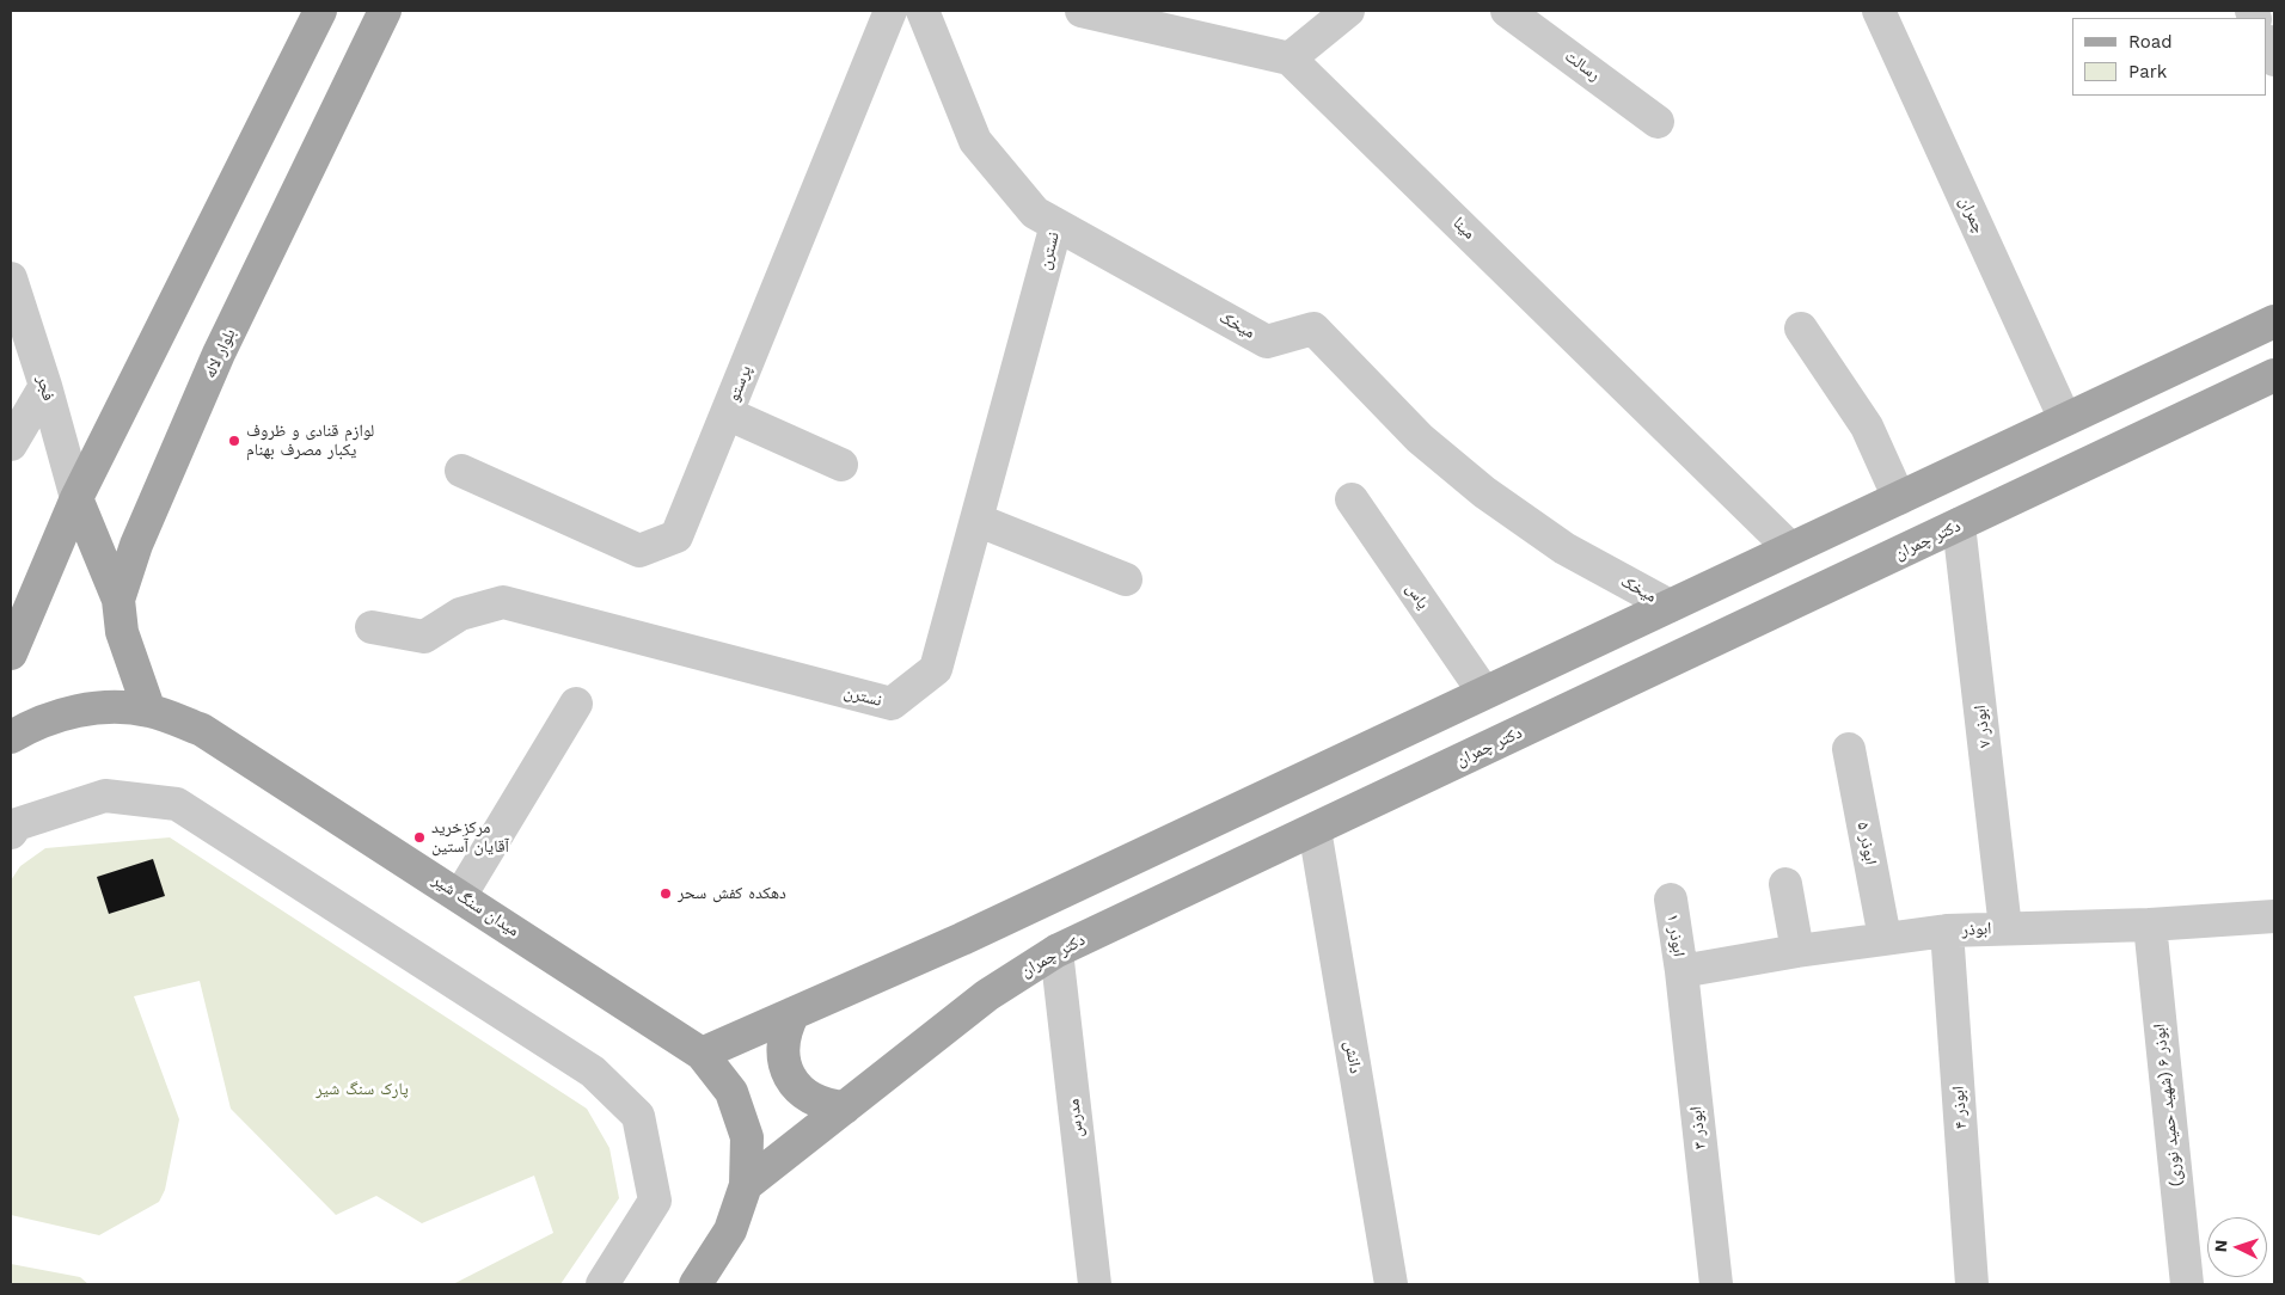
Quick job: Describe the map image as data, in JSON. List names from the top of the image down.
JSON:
{
  "streets": {
    "main road": ["بلوار لاله", "دکتر چمران", "میدان سنگ شیر"],
    "street": [
      "رسالت",
      "چمران",
      "مینا",
      "نسترن",
      "میخک",
      "پرستو",
      "فجر",
      "یاس",
      "ابوذر ۷",
      "ابوذر ۵",
      "ابوذر",
      "ابوذر ۱",
      "دانش",
      "ابوذر ۶ (شهید حمید نوری)",
      "ابوذر ۴",
      "مدرس",
      "ابوذر ۳"
    ]
  },
  "crossings": [
    ["نسترن", "میخک"],
    ["بلوار لاله", "میدان سنگ شیر"],
    ["دکتر چمران", "ابوذر ۷"],
    ["دکتر چمران", "میدان سنگ شیر"],
    ["دکتر چمران", "دانش"],
    ["دکتر چمران", "مدرس"],
    ["ابوذر ۷", "ابوذر"],
    ["ابوذر ۵", "ابوذر"],
    ["ابوذر", "ابوذر ۱"],
    ["ابوذر", "ابوذر ۶ (شهید حمید نوری)"],
    ["ابوذر", "ابوذر ۴"],
    ["ابوذر", "ابوذر ۳"],
    ["ابوذر ۱", "ابوذر ۳"]
  ],
  "parks": ["پارک سنگ شیر"],
  "places": ["لوازم قنادی و ظروف یکبار مصرف بهنام", "مرکزخرید آقایان آستین", "دهکده کفش سحر"],
  "legend": ["Road", "Park"],
  "north": "left"
}
